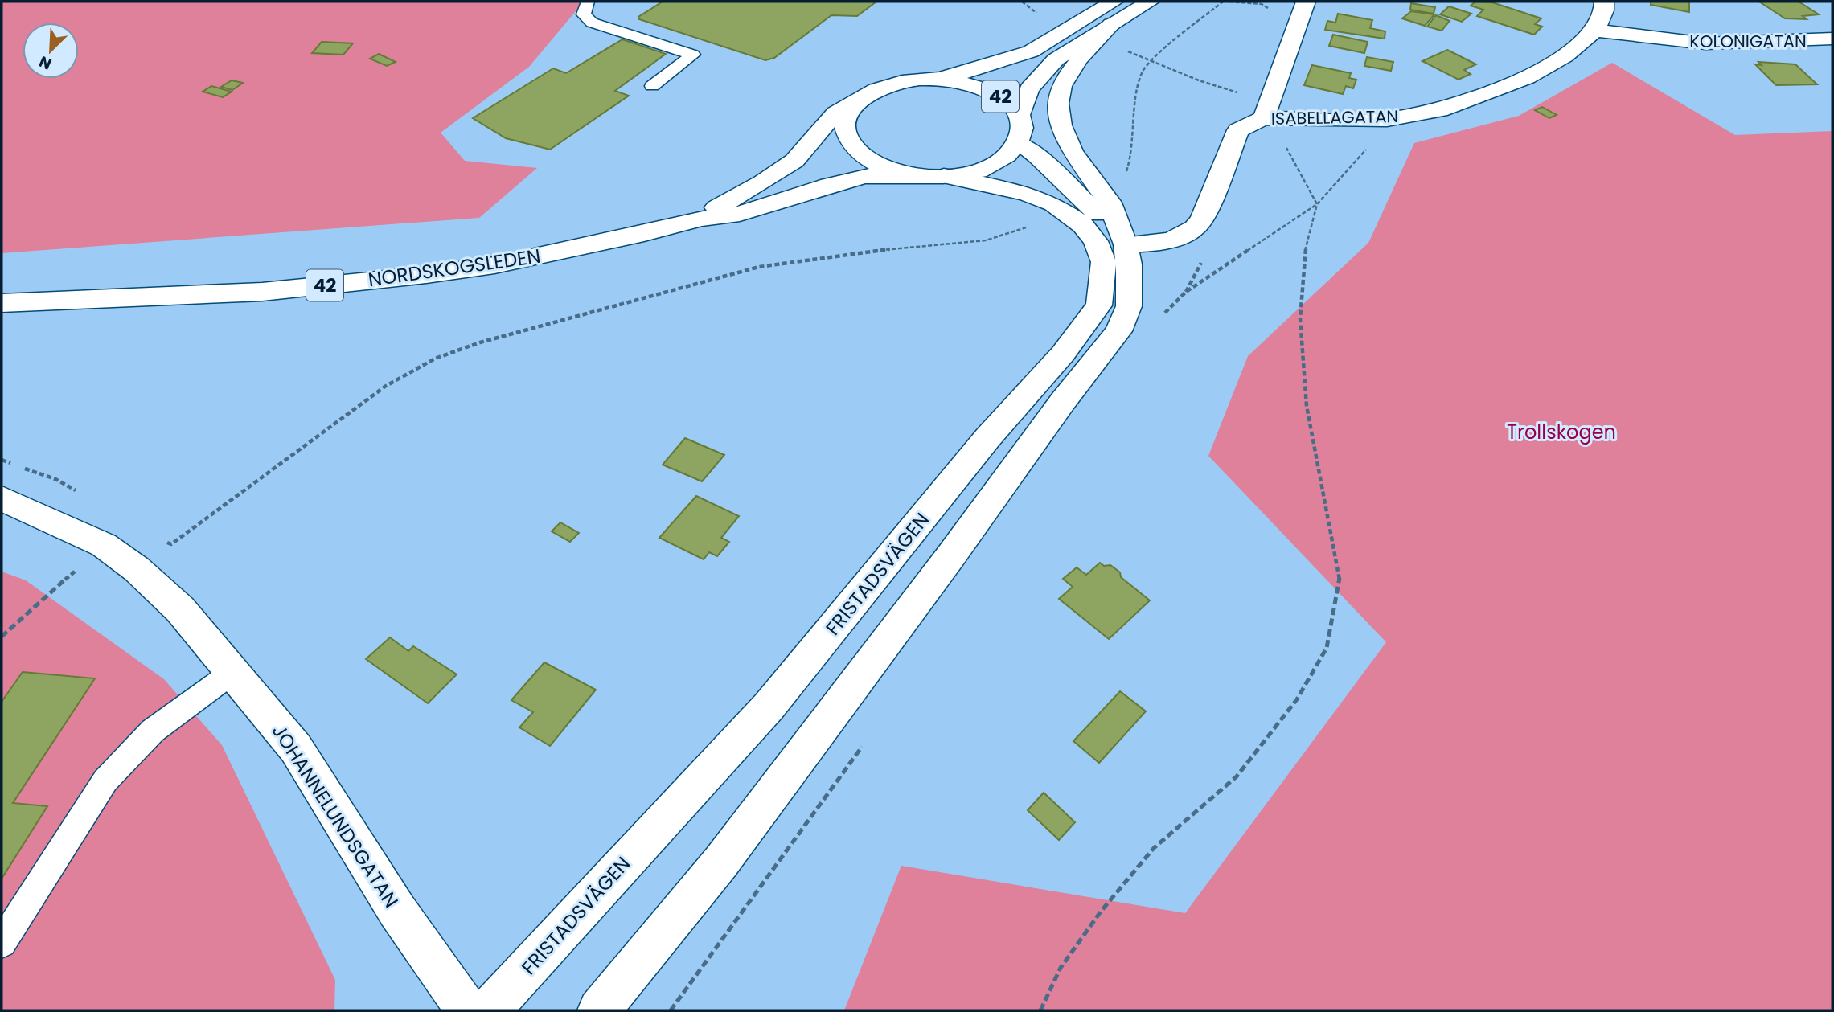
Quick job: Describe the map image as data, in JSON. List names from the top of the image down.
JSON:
{
  "streets": {
    "street": [
      "KOLONIGATAN",
      "42",
      "ISABELLAGATAN",
      "NORDSKOGSLEDEN",
      "FRISTADSVÄGEN",
      "JOHANNELUNDSGATAN"
    ]
  },
  "crossings": [
    ["KOLONIGATAN", "ISABELLAGATAN"],
    ["42", "NORDSKOGSLEDEN"],
    ["42", "FRISTADSVÄGEN"],
    ["NORDSKOGSLEDEN", "FRISTADSVÄGEN"]
  ],
  "parks": ["Trollskogen"],
  "north": "bottom left"
}
